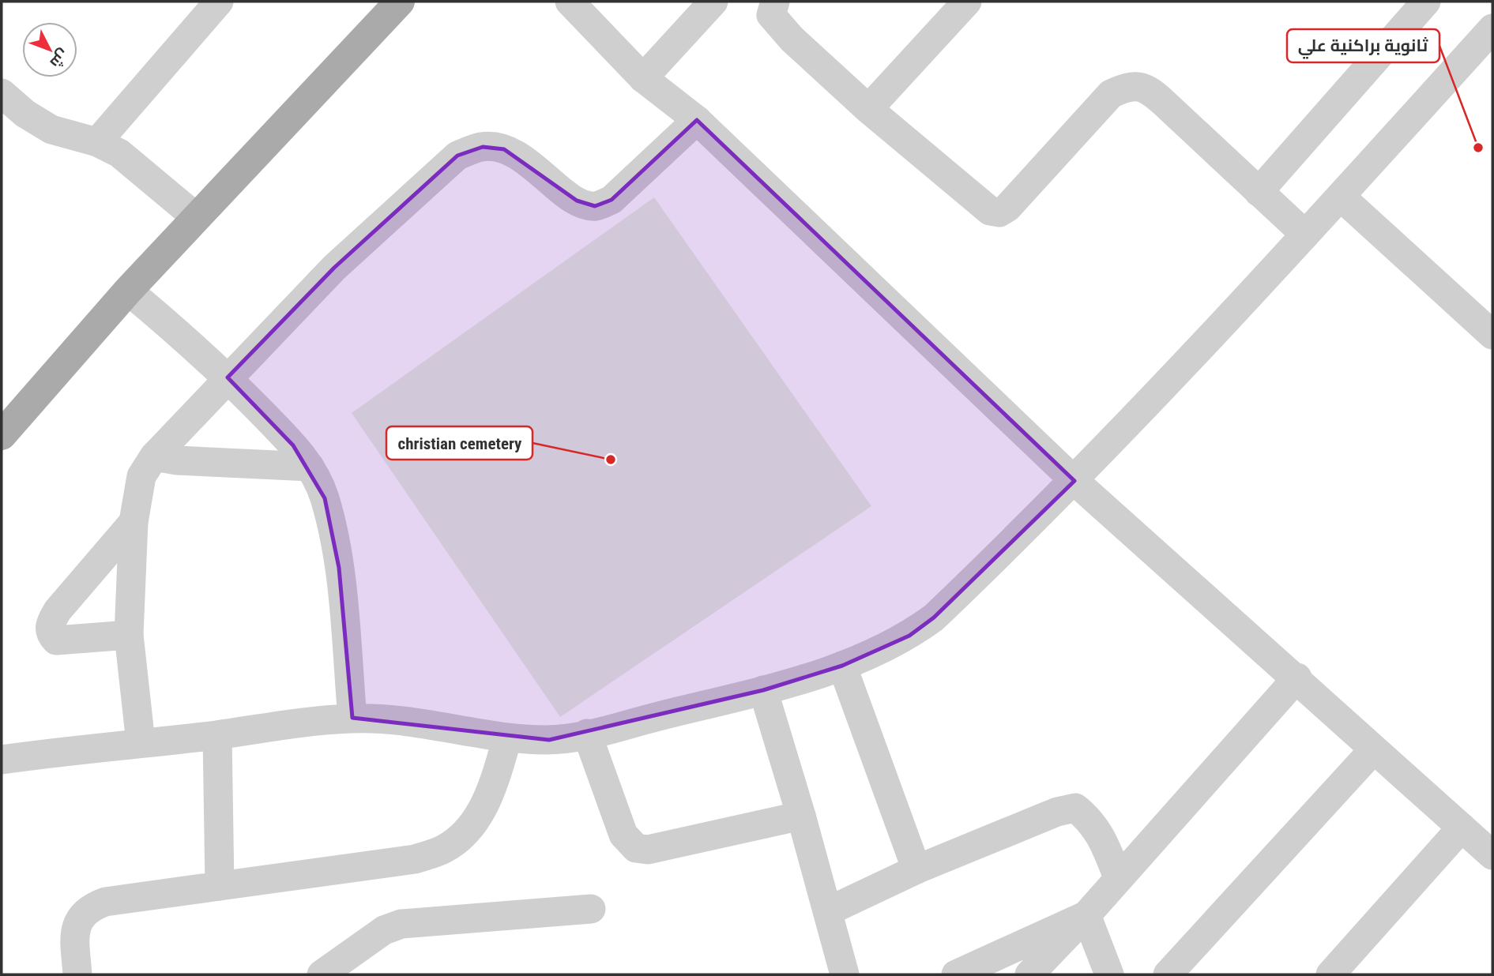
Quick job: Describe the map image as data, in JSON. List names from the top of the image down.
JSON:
{
  "places": ["ثانوية براكنية علي", "christian cemetery"],
  "north": "bottom right"
}
